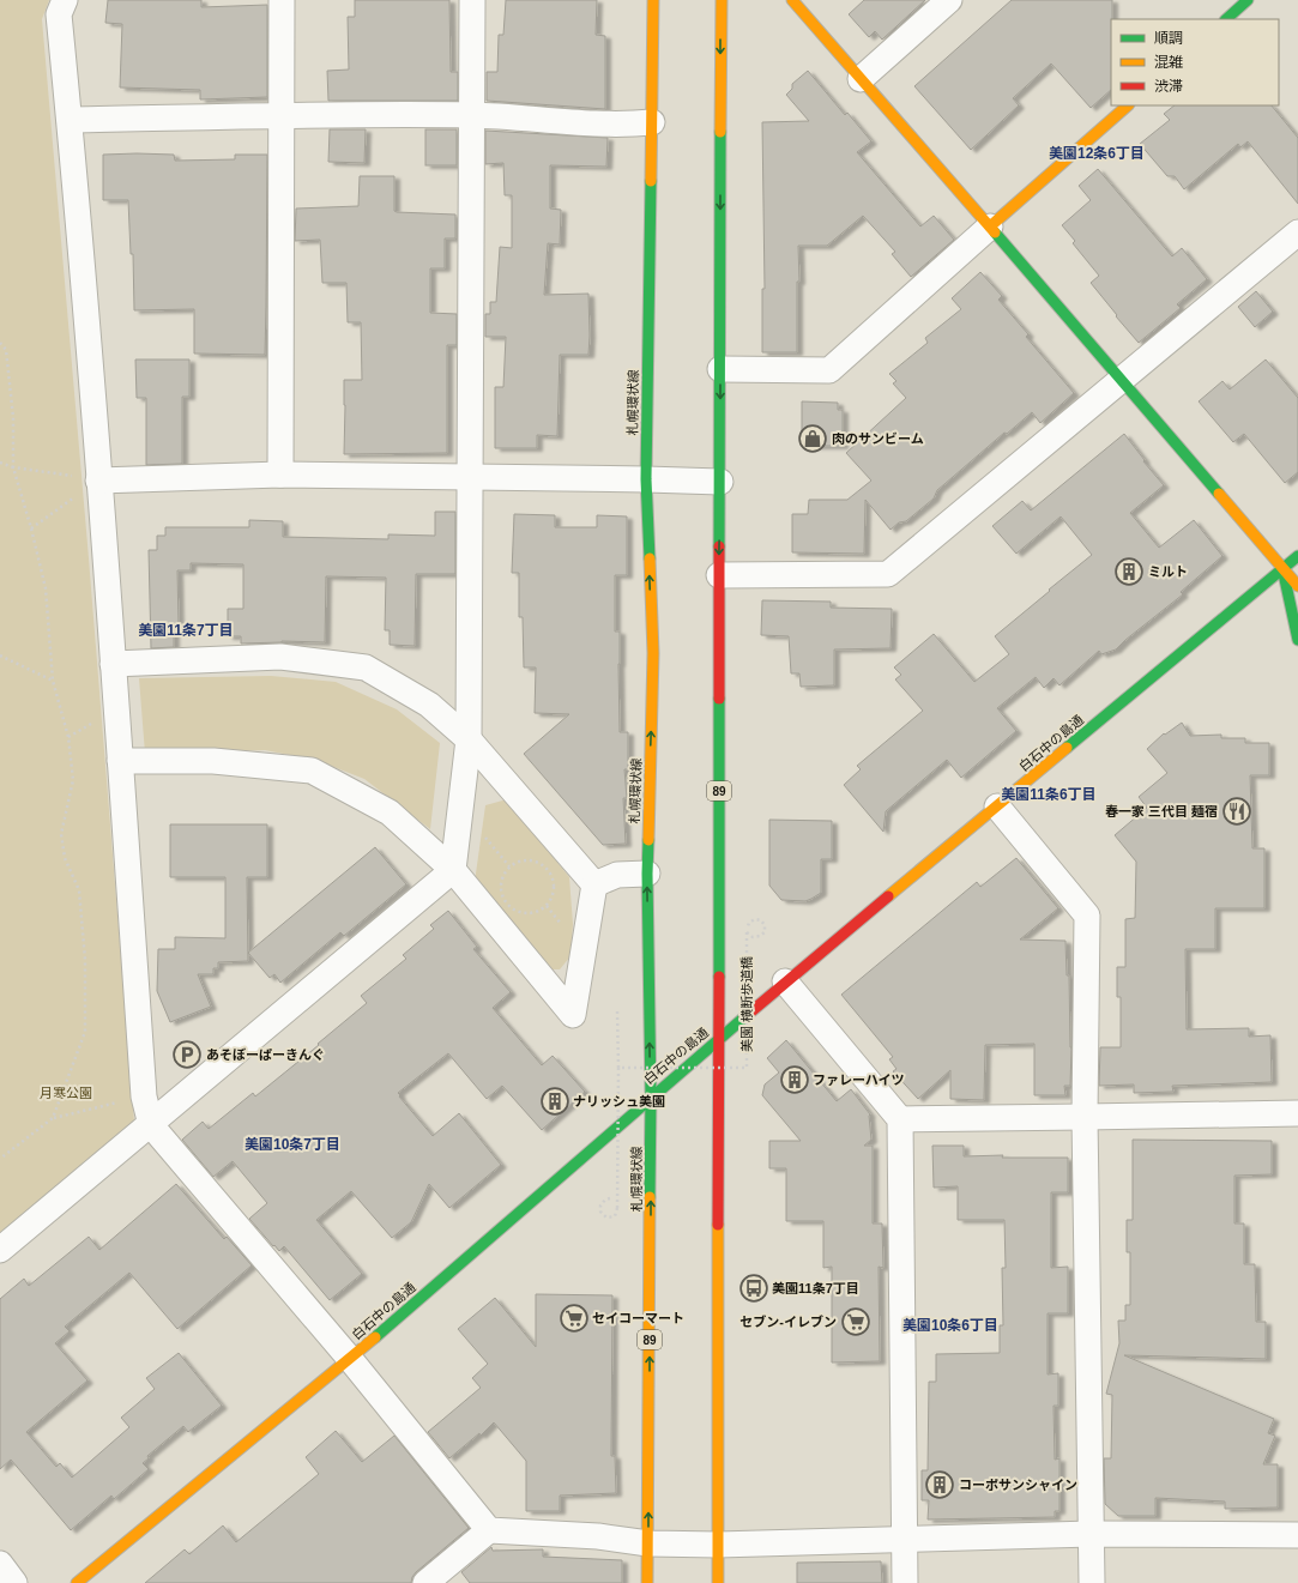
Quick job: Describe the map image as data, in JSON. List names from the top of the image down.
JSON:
{
  "streets": {
    "main road": ["札幌環状線", "白石中の島通", "89"],
    "path": ["美園 横断歩道橋"]
  },
  "crossings": [
    ["札幌環状線", "白石中の島通"],
    ["白石中の島通", "89"]
  ],
  "districts": [
    "美園12条6丁目",
    "美園11条7丁目",
    "美園11条6丁目",
    "美園10条7丁目",
    "美園10条6丁目"
  ],
  "parks": ["月寒公園"],
  "places": {
    "shop": ["肉のサンビーム"],
    "building": [
      "ミルト",
      "ファレーハイツ",
      "ナリッシュ美園",
      "コーポサンシャイン"
    ],
    "restaurant": ["春一家 三代目 麺宿"],
    "parking": ["あそぼーぱーきんぐ"],
    "bus stop": ["美園11条7丁目"],
    "supermarket": ["セイコーマート", "セブン-イレブン"]
  },
  "legend": ["順調", "混雑", "渋滞"]
}
